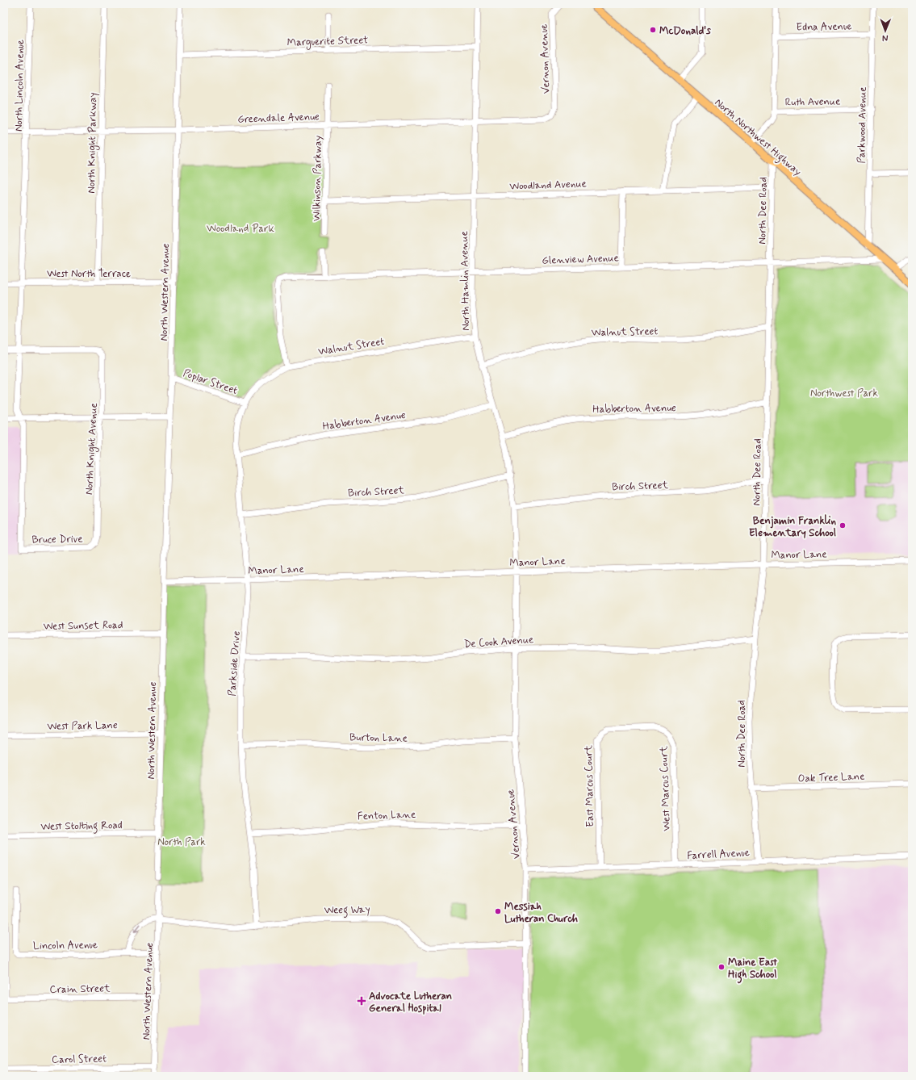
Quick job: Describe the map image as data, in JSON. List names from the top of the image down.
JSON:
{
  "streets": {
    "main road": ["North Northwest Highway"],
    "street": [
      "Edna Avenue",
      "Marguerite Street",
      "Vernon Avenue",
      "North Lincoln Avenue",
      "Ruth Avenue",
      "Greendale Avenue",
      "Parkwood Avenue",
      "North Knight Parkway",
      "Wilkinson Parkway",
      "Woodland Avenue",
      "North Dee Road",
      "Glenview Avenue",
      "West North Terrace",
      "North Hamlin Avenue",
      "North Western Avenue",
      "Walnut Street",
      "Poplar Street",
      "Habberton Avenue",
      "North Knight Avenue",
      "Birch Street",
      "Bruce Drive",
      "Manor Lane",
      "West Sunset Road",
      "De Cook Avenue",
      "Parkside Drive",
      "West Park Lane",
      "Burton Lane",
      "Oak Tree Lane",
      "East Marcus Court",
      "West Marcus Court",
      "Fenton Lane",
      "West Stolting Road",
      "Farrell Avenue",
      "Weeg Way",
      "Lincoln Avenue",
      "Crain Street",
      "Carol Street"
    ]
  },
  "crossings": [
    ["Edna Avenue", "Parkwood Avenue"],
    ["Marguerite Street", "North Hamlin Avenue"],
    ["Marguerite Street", "North Western Avenue"],
    ["Vernon Avenue", "Greendale Avenue"],
    ["Vernon Avenue", "North Hamlin Avenue"],
    ["Vernon Avenue", "Manor Lane"],
    ["Vernon Avenue", "De Cook Avenue"],
    ["Vernon Avenue", "Burton Lane"],
    ["Vernon Avenue", "Fenton Lane"],
    ["Vernon Avenue", "Farrell Avenue"],
    ["Vernon Avenue", "Weeg Way"],
    ["North Lincoln Avenue", "Greendale Avenue"],
    ["North Lincoln Avenue", "West North Terrace"],
    ["North Lincoln Avenue", "North Knight Avenue"],
    ["North Lincoln Avenue", "Bruce Drive"],
    ["Ruth Avenue", "Parkwood Avenue"],
    ["Greendale Avenue", "North Knight Parkway"],
    ["Greendale Avenue", "Wilkinson Parkway"],
    ["Greendale Avenue", "North Hamlin Avenue"],
    ["Greendale Avenue", "North Western Avenue"],
    ["Parkwood Avenue", "North Northwest Highway"],
    ["North Northwest Highway", "North Dee Road"],
    ["North Northwest Highway", "Glenview Avenue"],
    ["North Knight Parkway", "West North Terrace"],
    ["Wilkinson Parkway", "Woodland Avenue"],
    ["Woodland Avenue", "North Dee Road"],
    ["Woodland Avenue", "North Hamlin Avenue"],
    ["North Dee Road", "Glenview Avenue"],
    ["North Dee Road", "Walnut Street"],
    ["North Dee Road", "Habberton Avenue"],
    ["North Dee Road", "Birch Street"],
    ["North Dee Road", "Manor Lane"],
    ["North Dee Road", "De Cook Avenue"],
    ["North Dee Road", "Oak Tree Lane"],
    ["North Dee Road", "Farrell Avenue"],
    ["Glenview Avenue", "North Hamlin Avenue"],
    ["Glenview Avenue", "Walnut Street"],
    ["West North Terrace", "North Western Avenue"],
    ["North Hamlin Avenue", "Walnut Street"],
    ["North Hamlin Avenue", "Habberton Avenue"],
    ["North Hamlin Avenue", "Birch Street"],
    ["North Hamlin Avenue", "Manor Lane"],
    ["North Western Avenue", "Poplar Street"],
    ["North Western Avenue", "Manor Lane"],
    ["North Western Avenue", "West Sunset Road"],
    ["North Western Avenue", "West Park Lane"],
    ["North Western Avenue", "West Stolting Road"],
    ["North Western Avenue", "Weeg Way"],
    ["North Western Avenue", "Lincoln Avenue"],
    ["North Western Avenue", "Crain Street"],
    ["North Western Avenue", "Carol Street"],
    ["Walnut Street", "Poplar Street"],
    ["Walnut Street", "Parkside Drive"],
    ["Poplar Street", "Parkside Drive"],
    ["Habberton Avenue", "Parkside Drive"],
    ["North Knight Avenue", "Bruce Drive"],
    ["Birch Street", "Parkside Drive"],
    ["Manor Lane", "Parkside Drive"],
    ["De Cook Avenue", "Parkside Drive"],
    ["Parkside Drive", "Burton Lane"],
    ["Parkside Drive", "Fenton Lane"],
    ["Parkside Drive", "Weeg Way"],
    ["East Marcus Court", "West Marcus Court"],
    ["East Marcus Court", "Farrell Avenue"],
    ["West Marcus Court", "Farrell Avenue"]
  ],
  "parks": ["Woodland Park", "Northwest Park", "North Park"],
  "places": {
    "other": [
      "McDonald's",
      "Benjamin Franklin Elementary School",
      "Messiah Lutheran Church",
      "Maine East High School"
    ],
    "health": ["Advocate Lutheran General Hospital"]
  },
  "north": "bottom"
}
